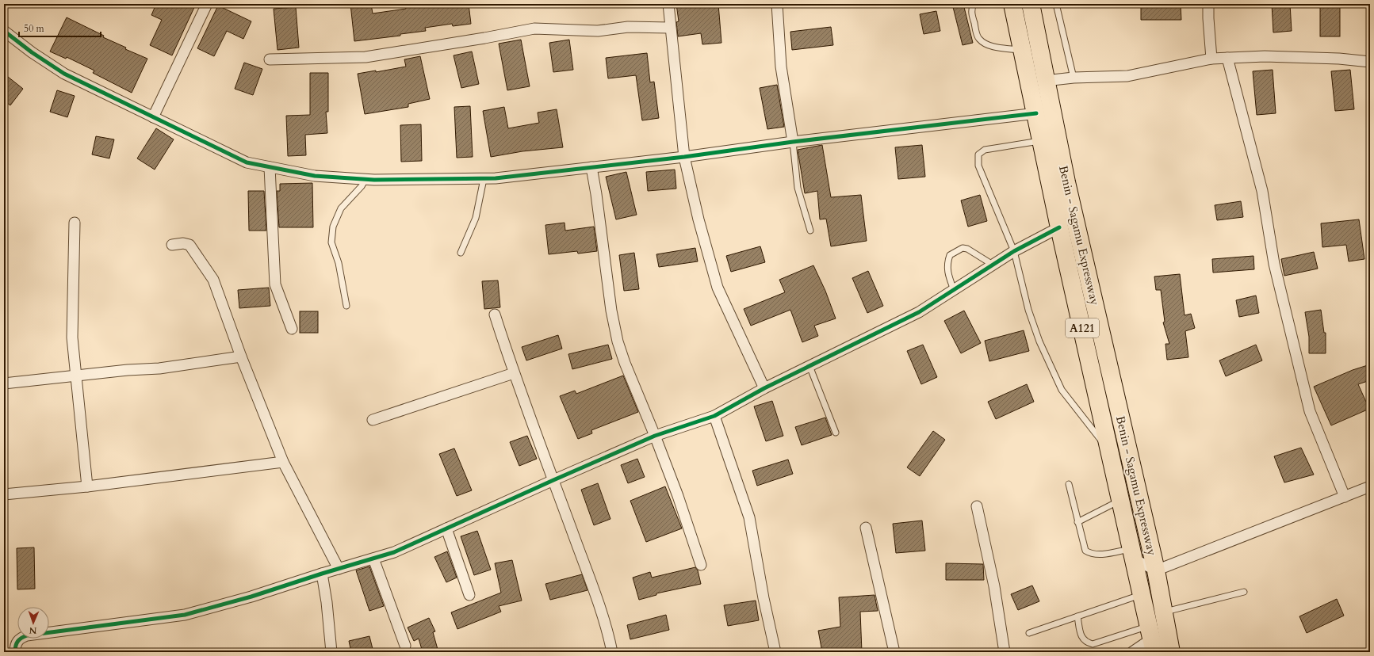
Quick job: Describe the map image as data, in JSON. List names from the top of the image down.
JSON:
{
  "streets": {
    "highway": ["Benin - Sagamu Expressway", "A121"]
  },
  "scale_bar": "50 m",
  "north": "bottom"
}
